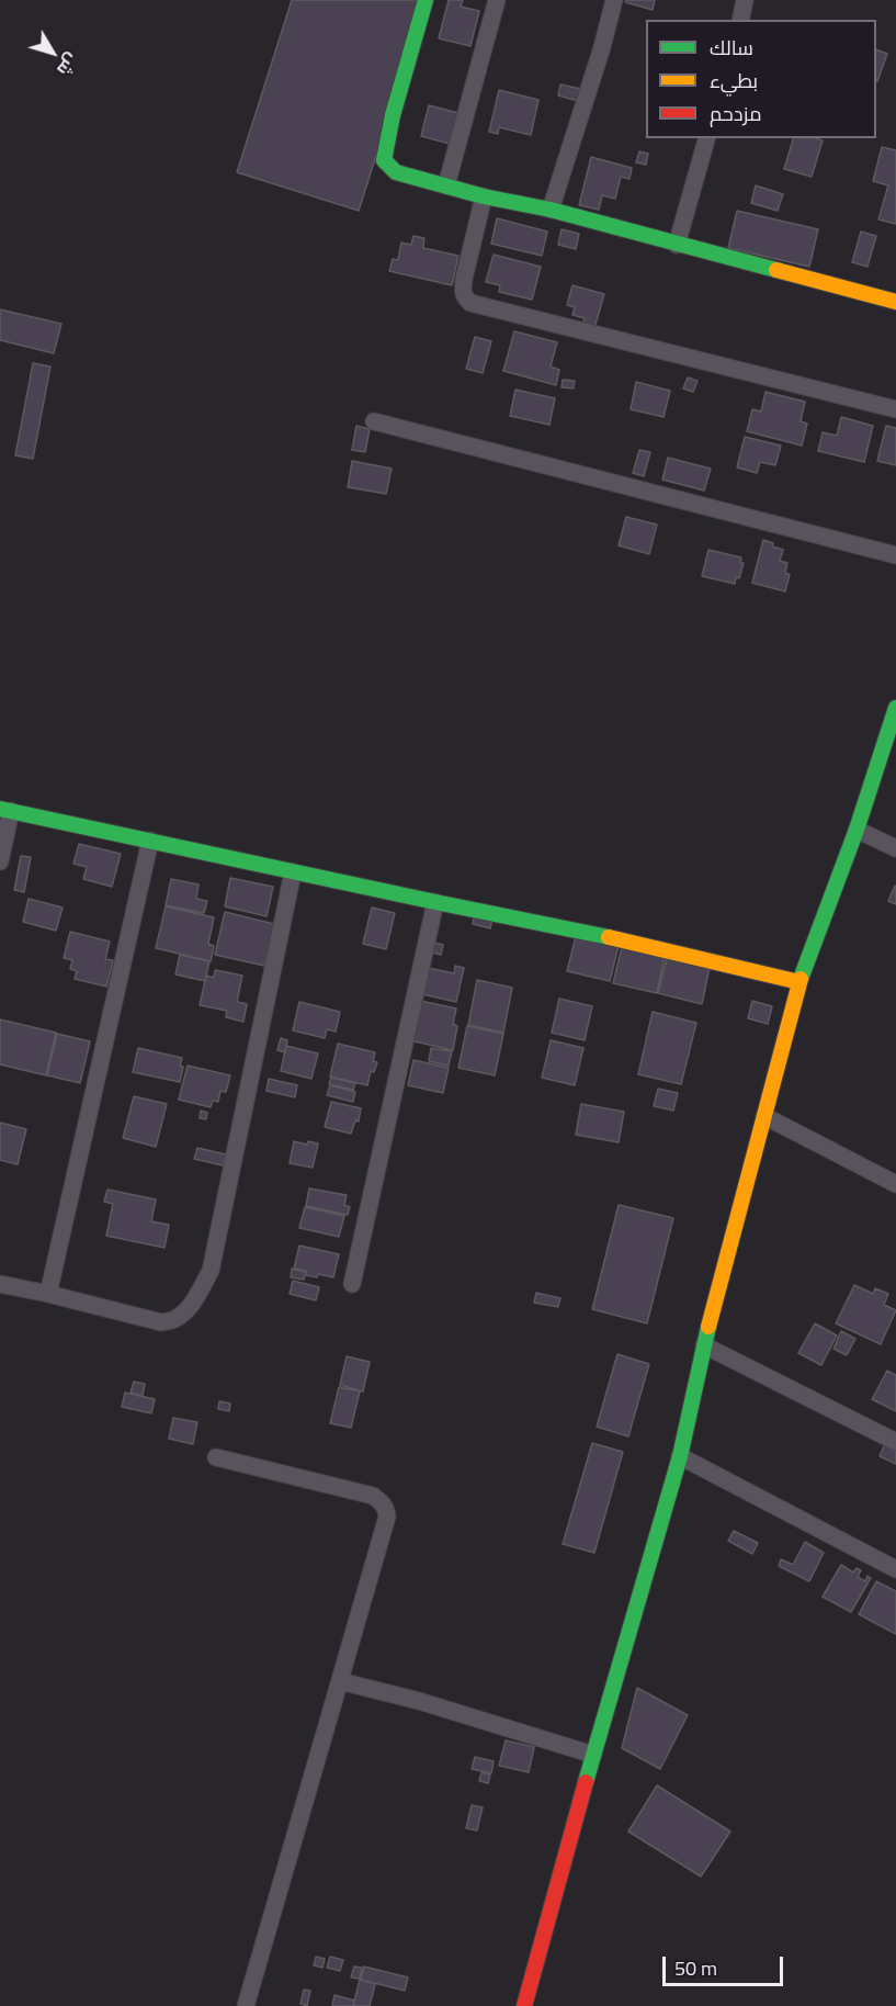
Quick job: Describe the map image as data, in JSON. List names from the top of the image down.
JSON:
{
  "legend": ["سالك", "بطيء", "مزدحم"],
  "scale_bar": "50 m",
  "north": "bottom right"
}
